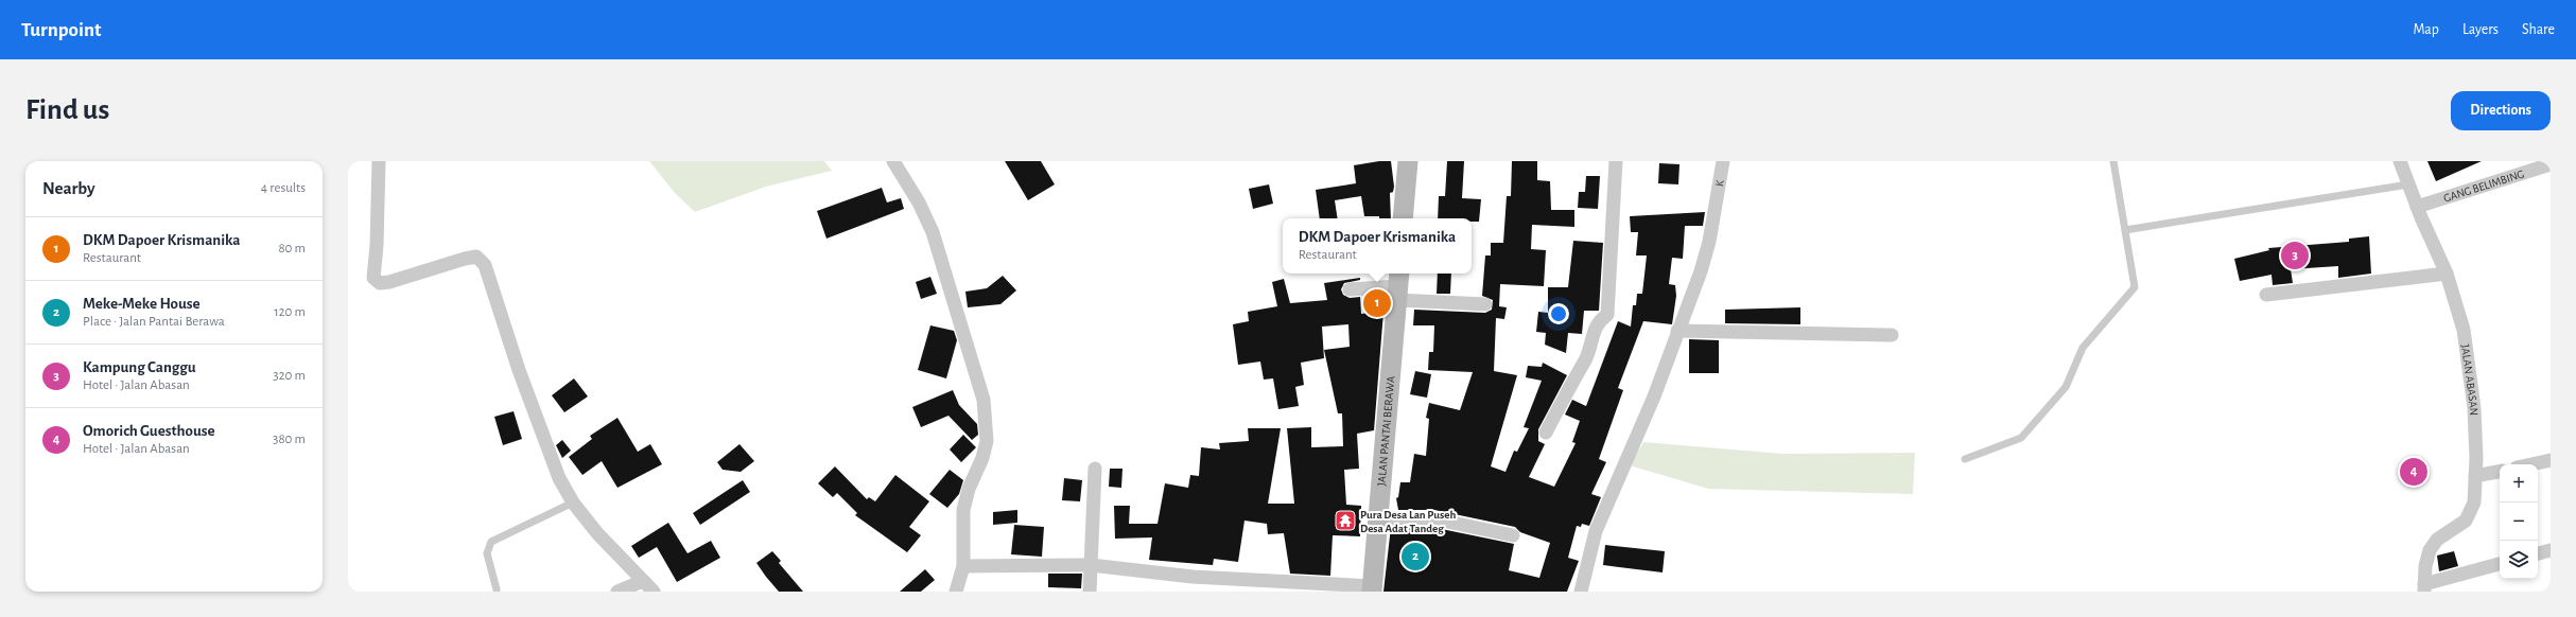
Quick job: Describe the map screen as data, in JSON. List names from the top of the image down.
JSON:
{
  "streets": {
    "street": [
      "K",
      "GANG BELIMBING",
      "JALAN ABASAN",
      "JALAN PANTAI BERAWA"
    ]
  },
  "crossings": [
    ["GANG BELIMBING", "JALAN ABASAN"]
  ],
  "places": {
    "temple": ["Pura Desa Lan Puseh Desa Adat Tandeg"]
  },
  "page": {
    "header": "Turnpoint",
    "nav": ["Map", "Layers", "Share"],
    "buttons": "Directions",
    "title": "Find us",
    "heading": ["Nearby", "4 results"],
    "list": [
      {
        "mark": "1",
        "name": "DKM Dapoer Krismanika",
        "note": "Restaurant",
        "value": "80 m"
      },
      {
        "mark": "2",
        "name": "Meke-Meke House",
        "note": "Place · Jalan Pantai Berawa",
        "value": "120 m"
      },
      {
        "mark": "3",
        "name": "Kampung Canggu",
        "note": "Hotel · Jalan Abasan",
        "value": "320 m"
      },
      {
        "mark": "4",
        "name": "Omorich Guesthouse",
        "note": "Hotel · Jalan Abasan",
        "value": "380 m"
      }
    ],
    "popup": ["DKM Dapoer Krismanika", "Restaurant"],
    "pins": [
      "3",
      "1",
      "4",
      "2"
    ],
    "map_buttons": ["+", "−"]
  }
}
